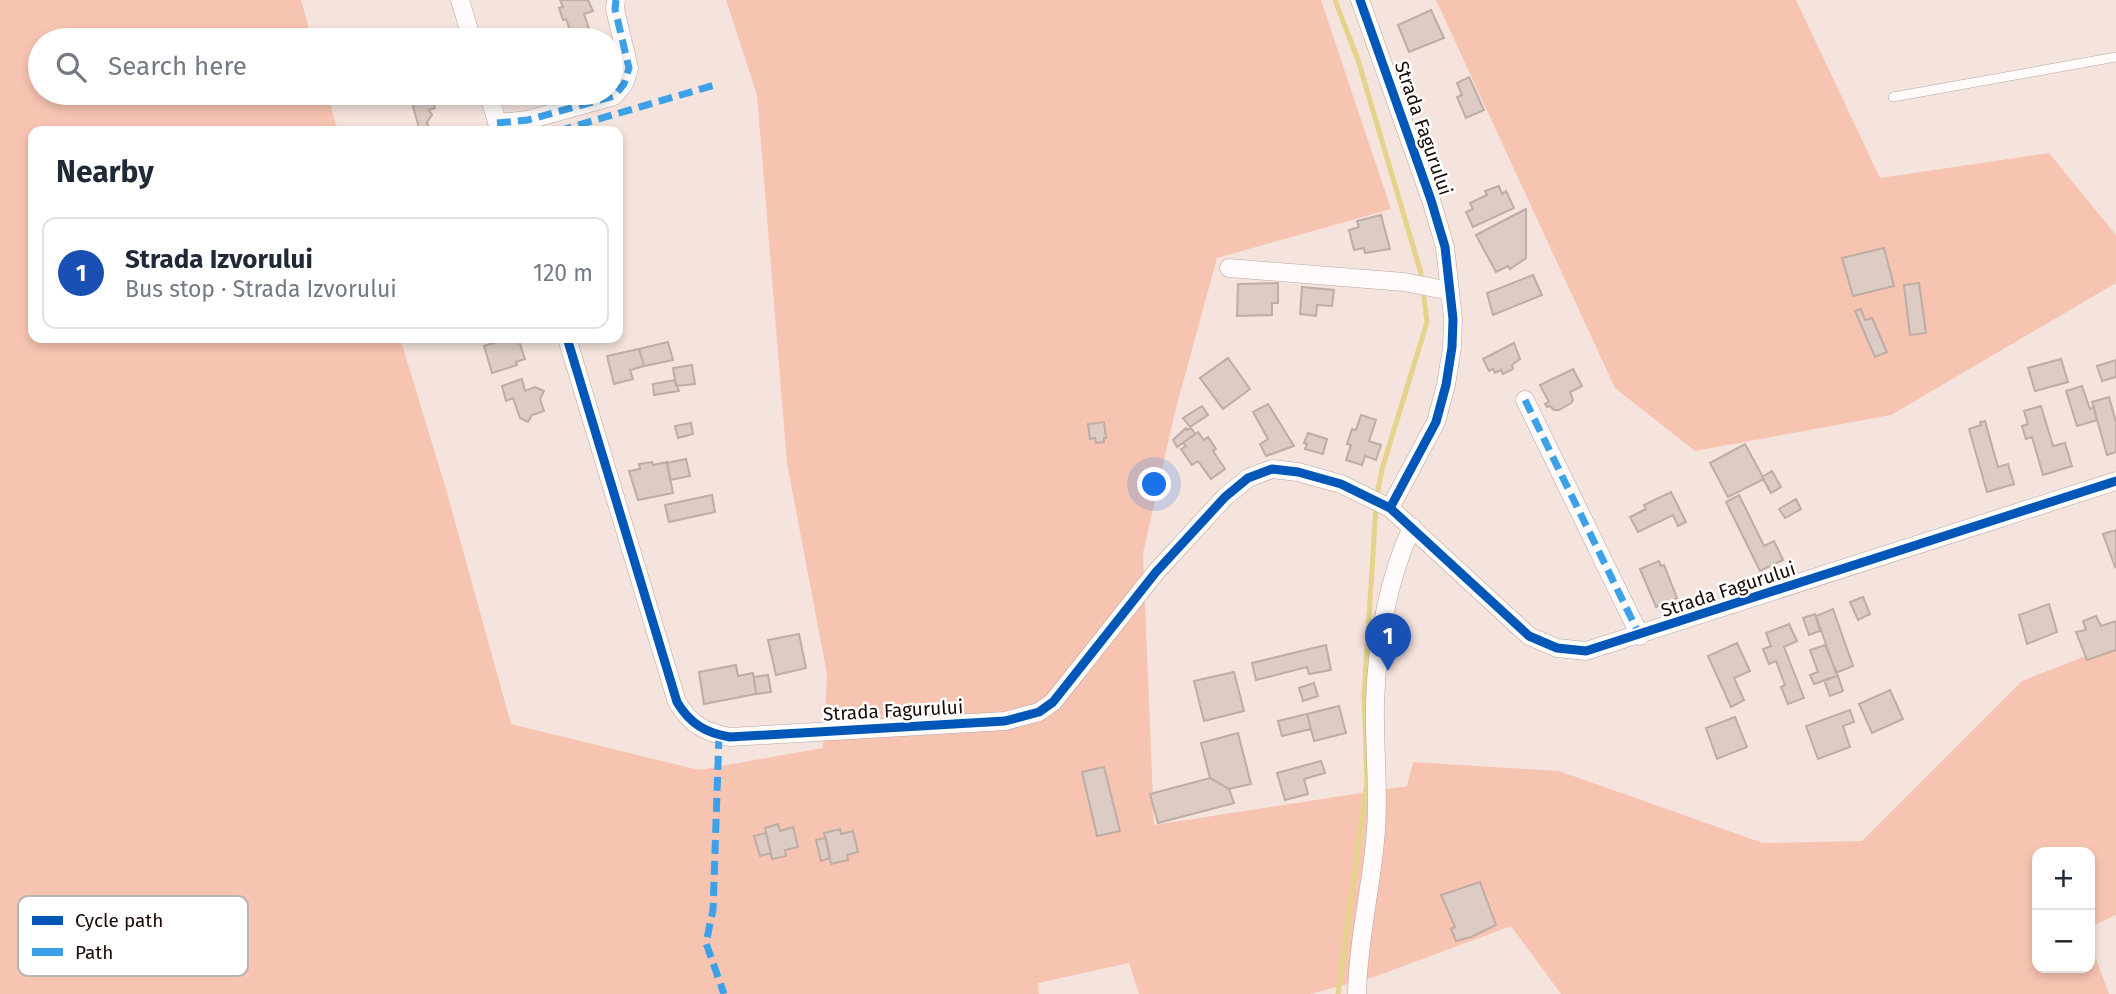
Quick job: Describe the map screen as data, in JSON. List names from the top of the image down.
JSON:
{
  "streets": {
    "street": ["Strada Fagurului"]
  },
  "legend": ["Cycle path", "Path"],
  "page": {
    "search": "Search here",
    "heading": "Nearby",
    "list": [
      {
        "mark": "1",
        "name": "Strada Izvorului",
        "note": "Bus stop · Strada Izvorului",
        "value": "120 m"
      }
    ],
    "pins": "1",
    "map_buttons": ["+", "−"]
  }
}
